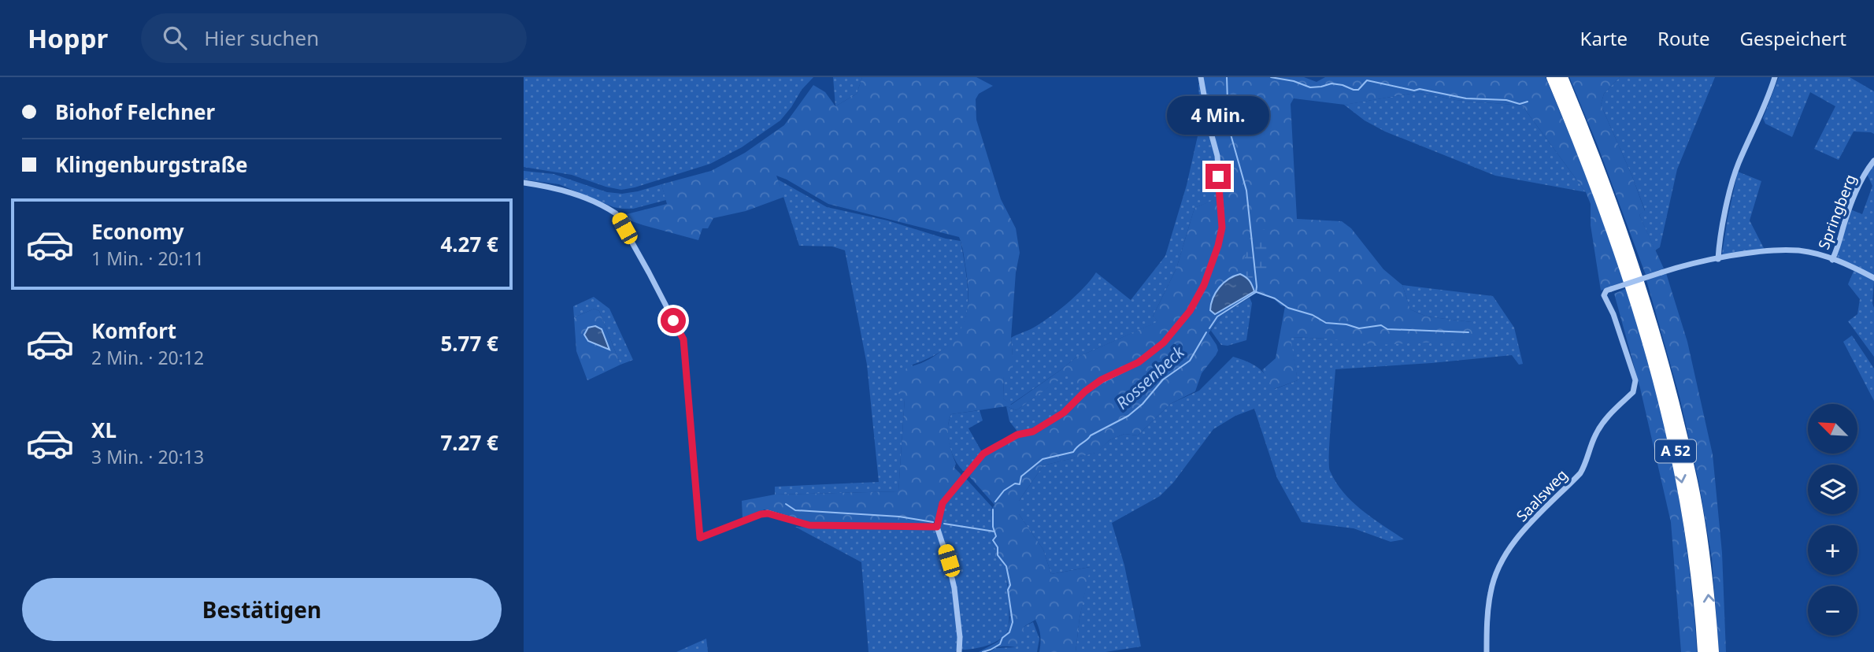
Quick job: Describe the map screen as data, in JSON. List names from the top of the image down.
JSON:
{
  "streets": {
    "highway": ["A 52"],
    "street": ["Springberg", "Saalsweg"]
  },
  "crossings": [
    ["Springberg", "Saalsweg"]
  ],
  "water": ["Rossenbeck"],
  "north": "top left",
  "page": {
    "header": "Hoppr",
    "search": "Hier suchen",
    "nav": ["Karte", "Route", "Gespeichert"],
    "banner": ["Biohof Felchner", "Klingenburgstraße"],
    "bubble": "4 Min.",
    "list": [
      {
        "name": "Economy",
        "note": "1 Min. · 20:11",
        "value": "4.27 €"
      },
      {
        "name": "Komfort",
        "note": "2 Min. · 20:12",
        "value": "5.77 €"
      },
      {
        "name": "XL",
        "note": "3 Min. · 20:13",
        "value": "7.27 €"
      }
    ],
    "map_buttons": ["+", "−"],
    "buttons": "Bestätigen"
  }
}
